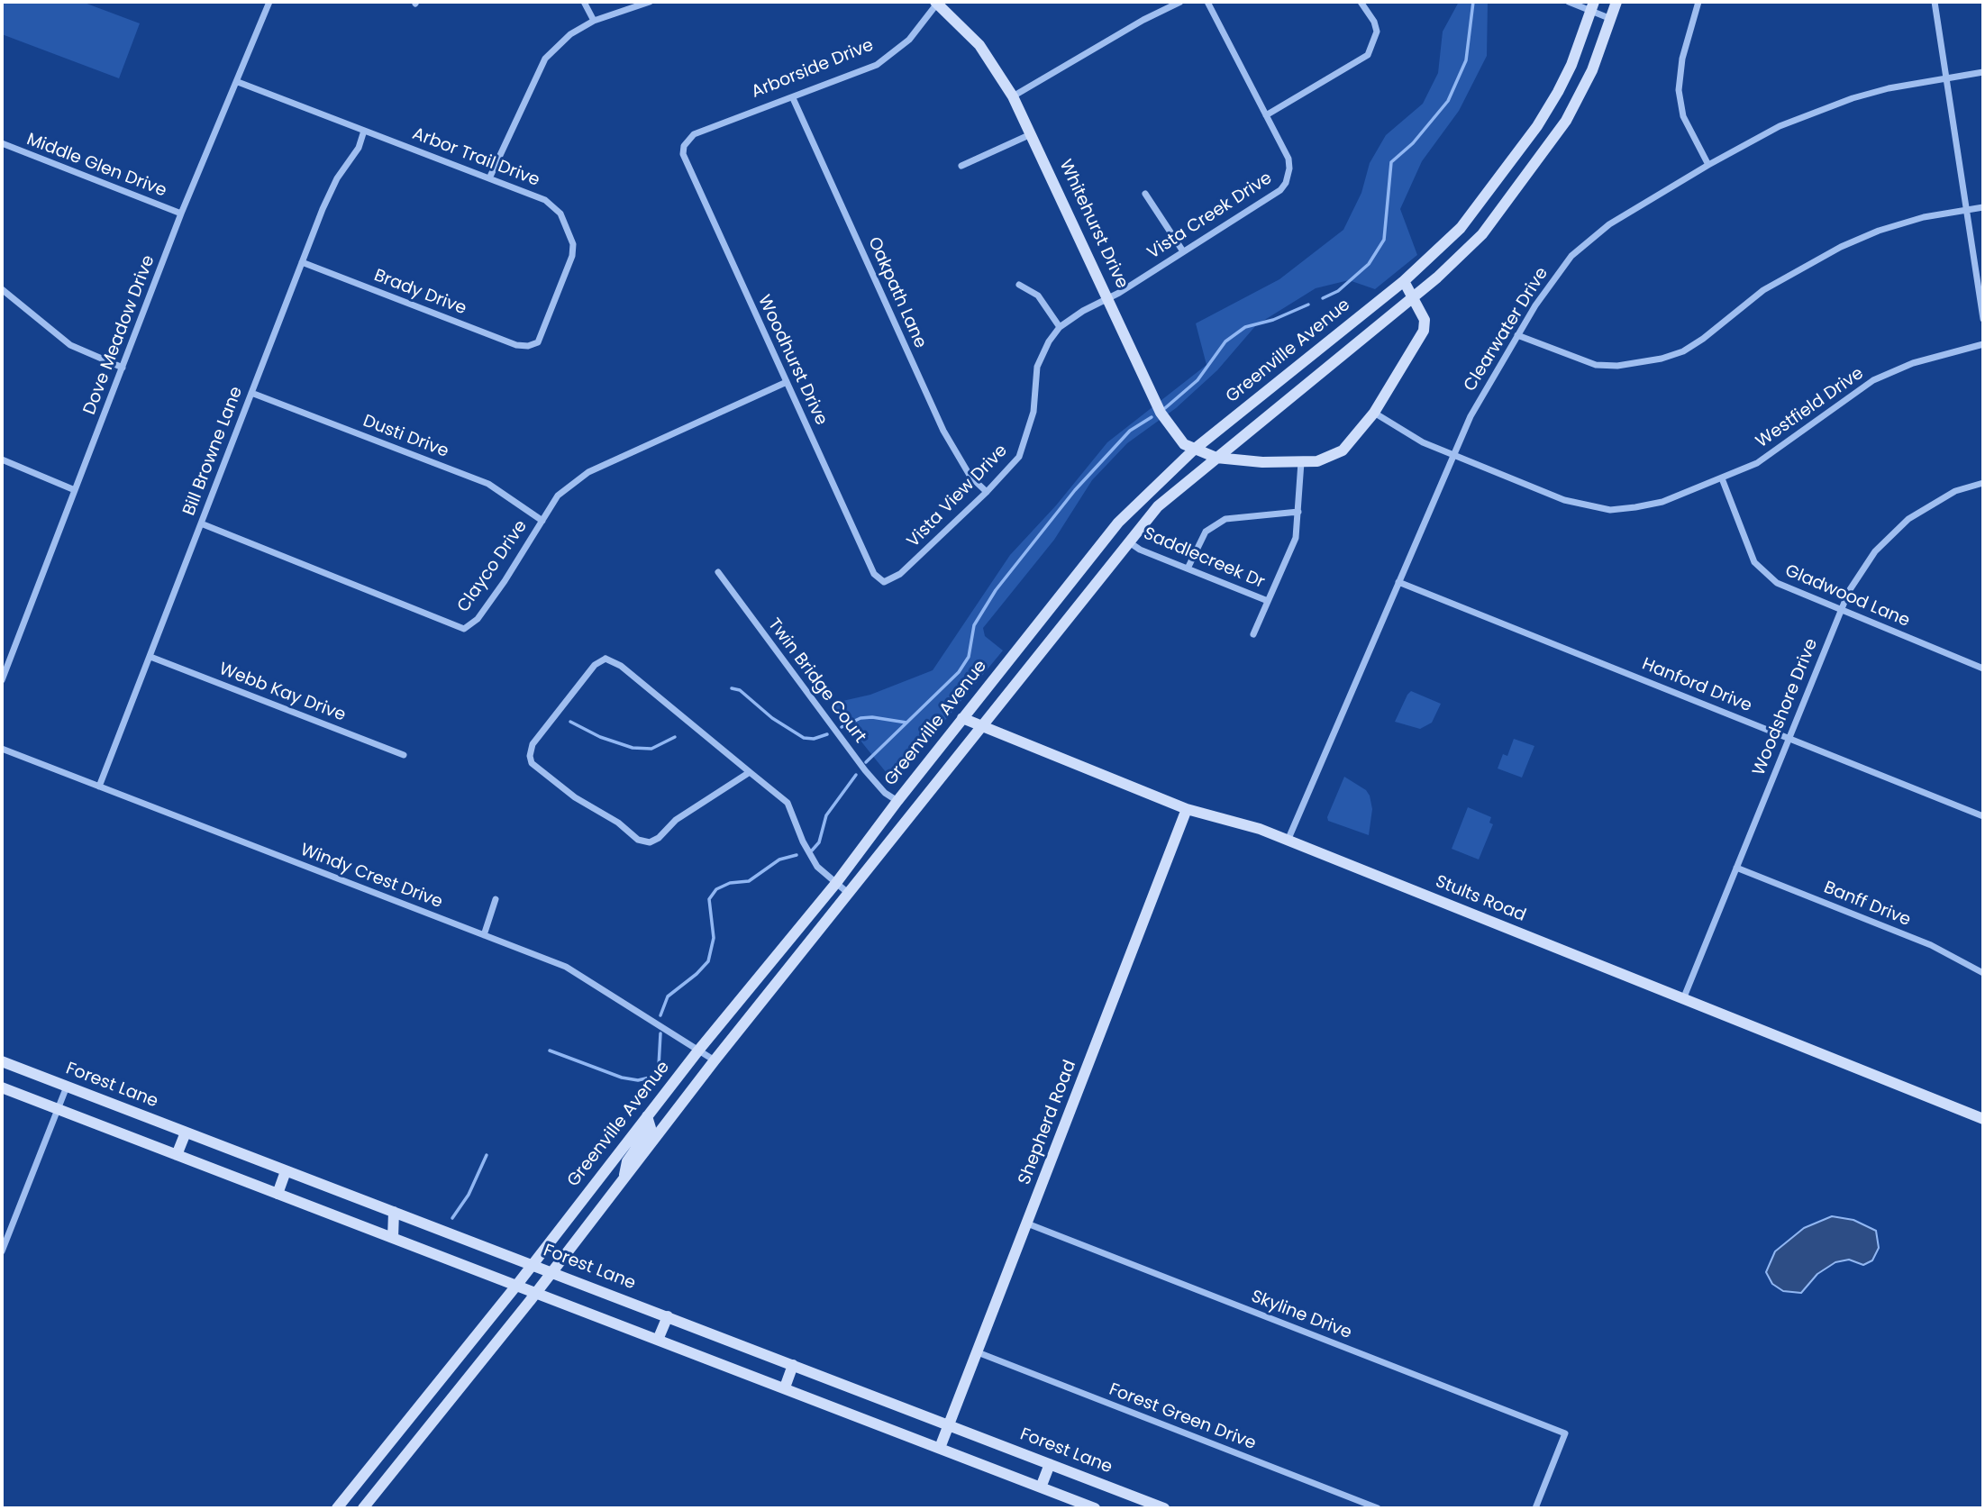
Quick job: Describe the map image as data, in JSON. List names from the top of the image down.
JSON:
{
  "streets": {
    "main road": [
      "Whitehurst Drive",
      "Greenville Avenue",
      "Stults Road",
      "Forest Lane",
      "Shepherd Road"
    ],
    "street": [
      "Arborside Drive",
      "Arbor Trail Drive",
      "Middle Glen Drive",
      "Vista Creek Drive",
      "Brady Drive",
      "Oakpath Lane",
      "Clearwater Drive",
      "Dove Meadow Drive",
      "Woodhurst Drive",
      "Westfield Drive",
      "Dusti Drive",
      "Bill Browne Lane",
      "Vista View Drive",
      "Saddlecreek Dr",
      "Clayco Drive",
      "Gladwood Lane",
      "Twin Bridge Court",
      "Hanford Drive",
      "Webb Kay Drive",
      "Woodshore Drive",
      "Windy Crest Drive",
      "Banff Drive",
      "Skyline Drive",
      "Forest Green Drive"
    ]
  },
  "crossings": [
    ["Arborside Drive", "Whitehurst Drive"],
    ["Arborside Drive", "Oakpath Lane"],
    ["Arborside Drive", "Woodhurst Drive"],
    ["Arbor Trail Drive", "Brady Drive"],
    ["Arbor Trail Drive", "Dove Meadow Drive"],
    ["Arbor Trail Drive", "Bill Browne Lane"],
    ["Middle Glen Drive", "Dove Meadow Drive"],
    ["Vista Creek Drive", "Whitehurst Drive"],
    ["Vista Creek Drive", "Vista View Drive"],
    ["Whitehurst Drive", "Greenville Avenue"],
    ["Whitehurst Drive", "Westfield Drive"],
    ["Whitehurst Drive", "Vista View Drive"],
    ["Brady Drive", "Bill Browne Lane"],
    ["Oakpath Lane", "Vista View Drive"],
    ["Clearwater Drive", "Westfield Drive"],
    ["Clearwater Drive", "Hanford Drive"],
    ["Clearwater Drive", "Stults Road"],
    ["Greenville Avenue", "Saddlecreek Dr"],
    ["Greenville Avenue", "Twin Bridge Court"],
    ["Greenville Avenue", "Windy Crest Drive"],
    ["Greenville Avenue", "Stults Road"],
    ["Greenville Avenue", "Forest Lane"],
    ["Woodhurst Drive", "Vista View Drive"],
    ["Woodhurst Drive", "Clayco Drive"],
    ["Westfield Drive", "Gladwood Lane"],
    ["Dusti Drive", "Bill Browne Lane"],
    ["Dusti Drive", "Clayco Drive"],
    ["Bill Browne Lane", "Clayco Drive"],
    ["Bill Browne Lane", "Webb Kay Drive"],
    ["Bill Browne Lane", "Windy Crest Drive"],
    ["Gladwood Lane", "Woodshore Drive"],
    ["Hanford Drive", "Woodshore Drive"],
    ["Woodshore Drive", "Stults Road"],
    ["Woodshore Drive", "Banff Drive"],
    ["Stults Road", "Shepherd Road"],
    ["Forest Lane", "Shepherd Road"],
    ["Shepherd Road", "Skyline Drive"],
    ["Shepherd Road", "Forest Green Drive"]
  ]
}
